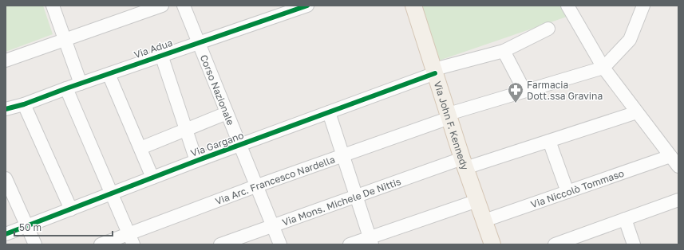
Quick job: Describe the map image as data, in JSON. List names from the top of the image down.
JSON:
{
  "streets": {
    "main road": ["Via John F. Kennedy"],
    "street": [
      "Via Adua",
      "Corso Nazionale",
      "Via Gargano",
      "Via Arc. Francesco Nardella",
      "Via Niccolò Tommaso",
      "Via Mons. Michele De Nittis"
    ]
  },
  "crossings": [
    ["Via Adua", "Corso Nazionale"],
    ["Corso Nazionale", "Via Gargano"],
    ["Corso Nazionale", "Via Arc. Francesco Nardella"],
    ["Corso Nazionale", "Via Mons. Michele De Nittis"],
    ["Via John F. Kennedy", "Via Gargano"],
    ["Via John F. Kennedy", "Via Arc. Francesco Nardella"],
    ["Via John F. Kennedy", "Via Niccolò Tommaso"],
    ["Via John F. Kennedy", "Via Mons. Michele De Nittis"]
  ],
  "places": {
    "pharmacy": ["Farmacia Dott.ssa Gravina"]
  },
  "scale_bar": "50 m"
}
